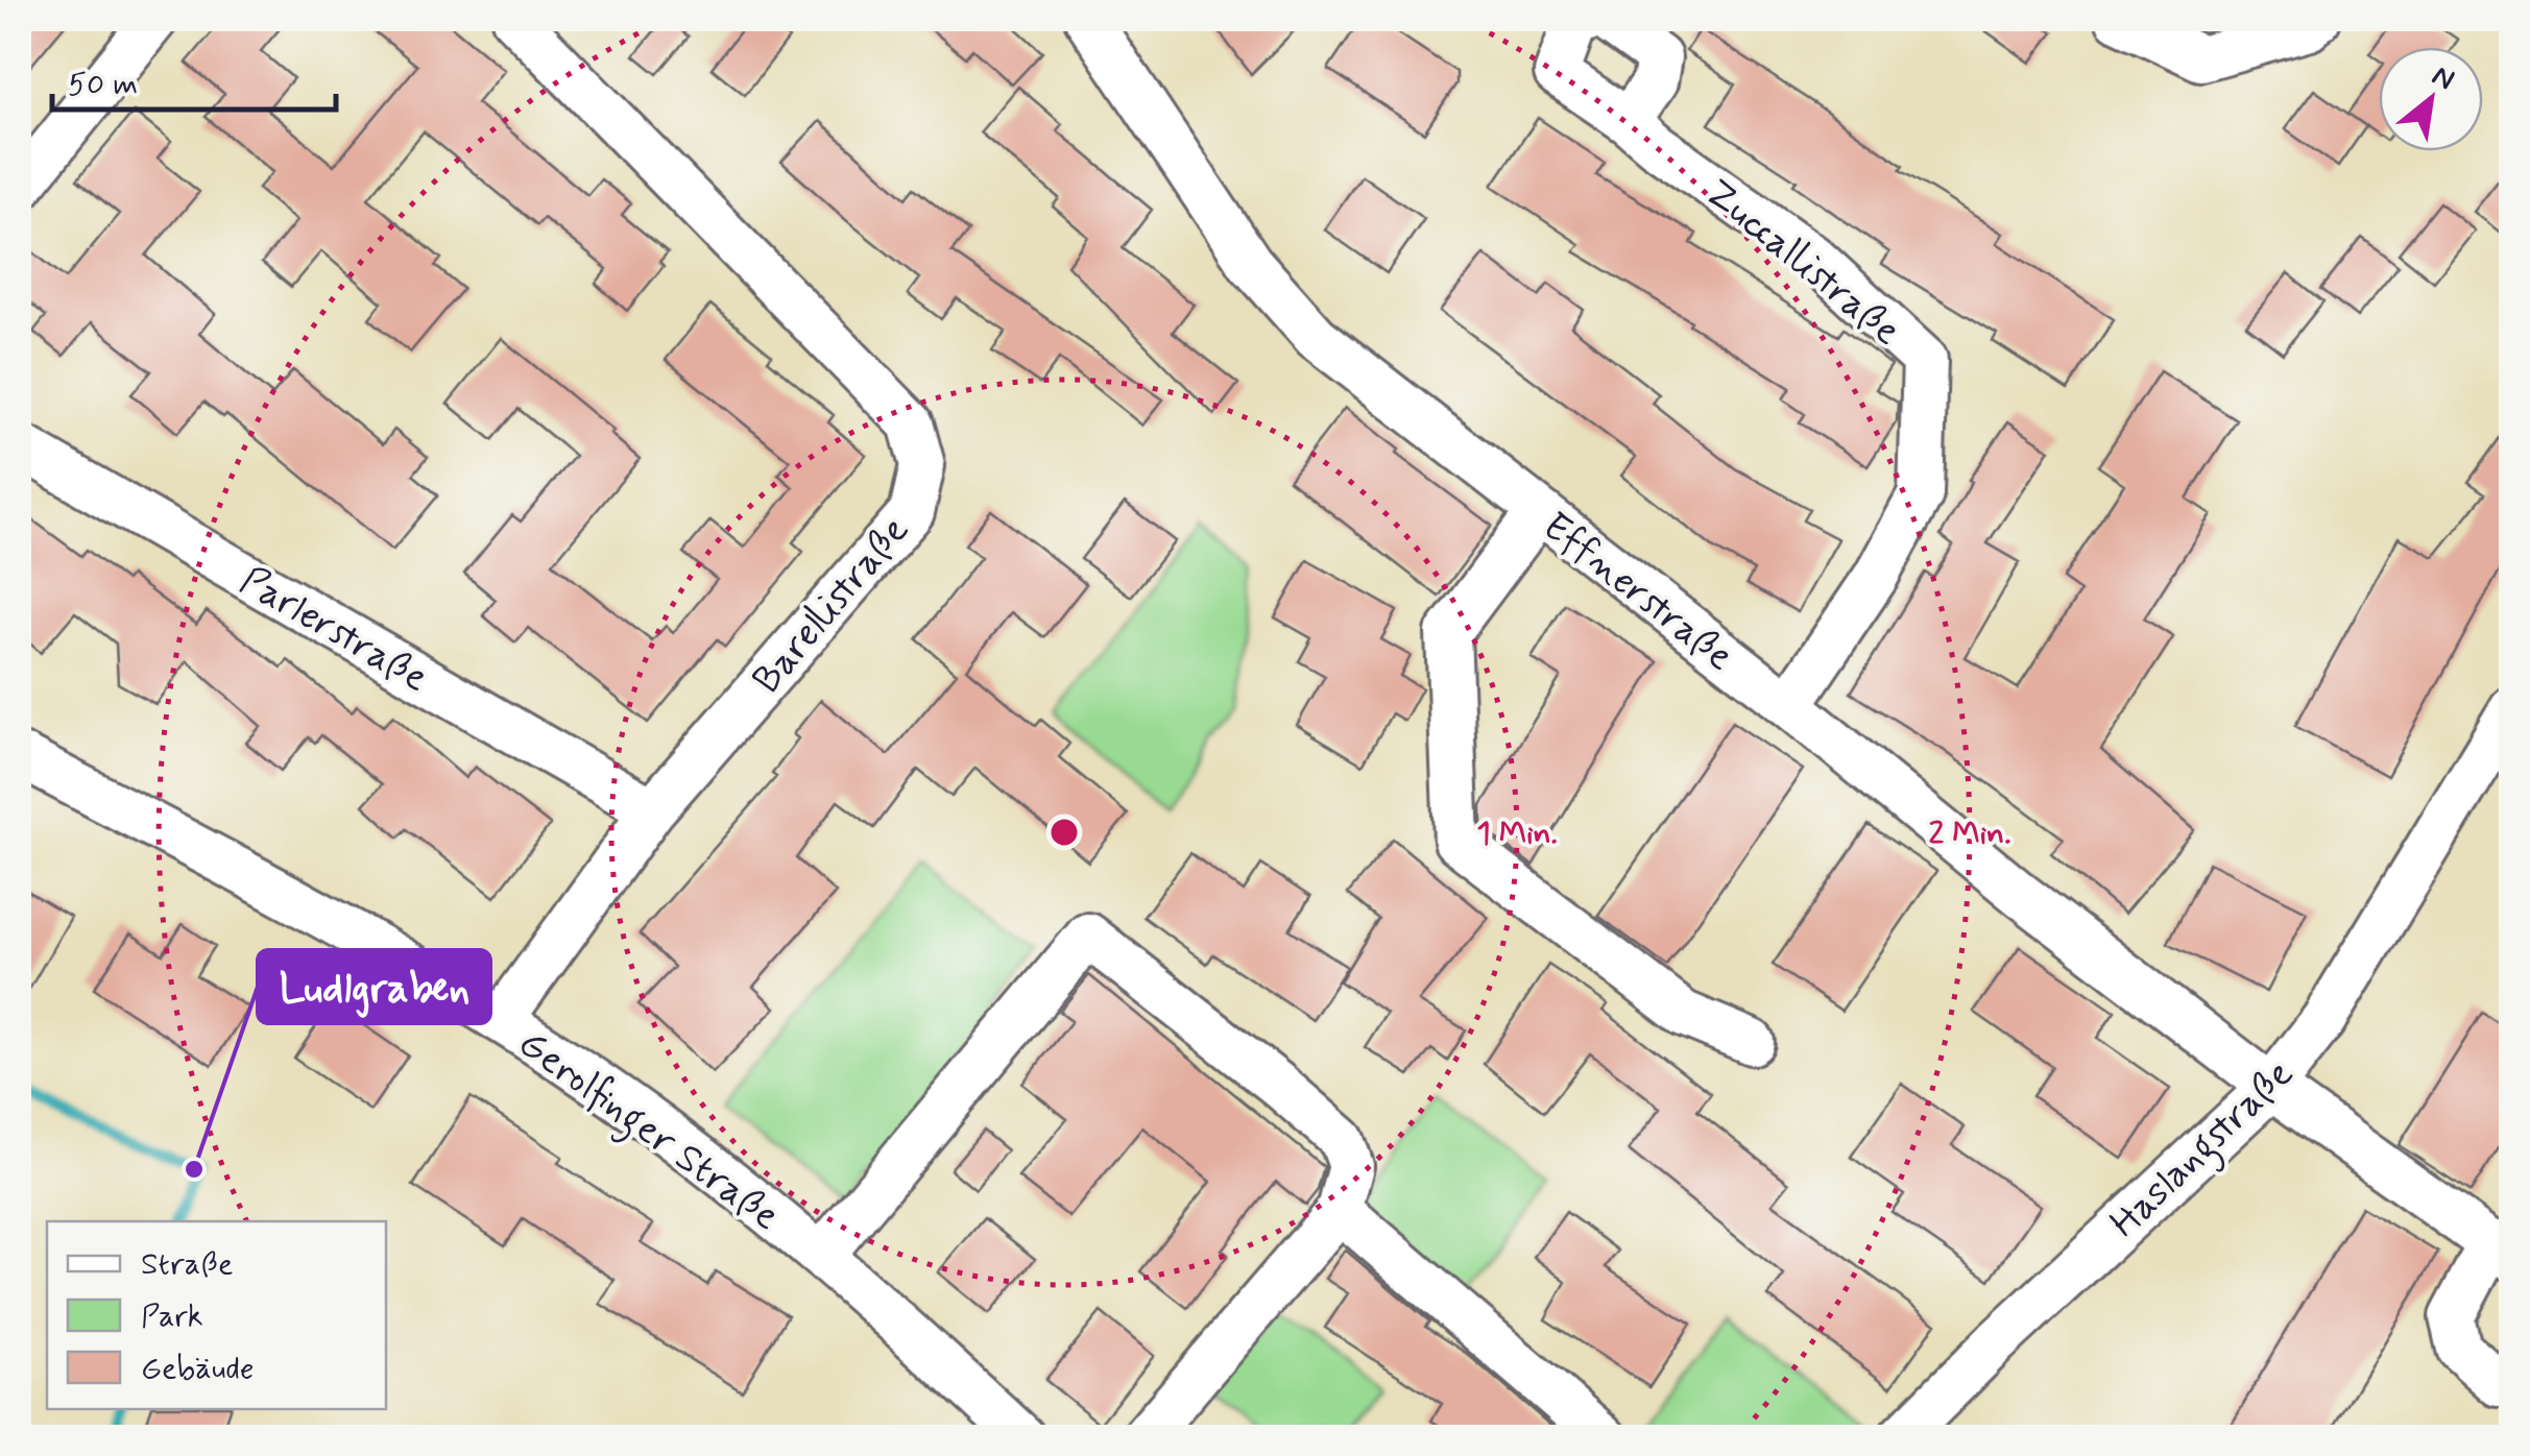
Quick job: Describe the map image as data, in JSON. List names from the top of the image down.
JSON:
{
  "streets": {
    "street": [
      "Zuccallistraße",
      "Effnerstraße",
      "Barellistraße",
      "Parlerstraße",
      "Gerolfinger Straße",
      "Haslangstraße"
    ]
  },
  "crossings": [
    ["Zuccallistraße", "Effnerstraße"],
    ["Effnerstraße", "Haslangstraße"],
    ["Barellistraße", "Parlerstraße"],
    ["Barellistraße", "Gerolfinger Straße"]
  ],
  "places": ["Ludlgraben"],
  "legend": ["Straße", "Park", "Gebäude"],
  "scale_bar": "50 m",
  "north": "top right",
  "rings": ["1 Min.", "2 Min."]
}
